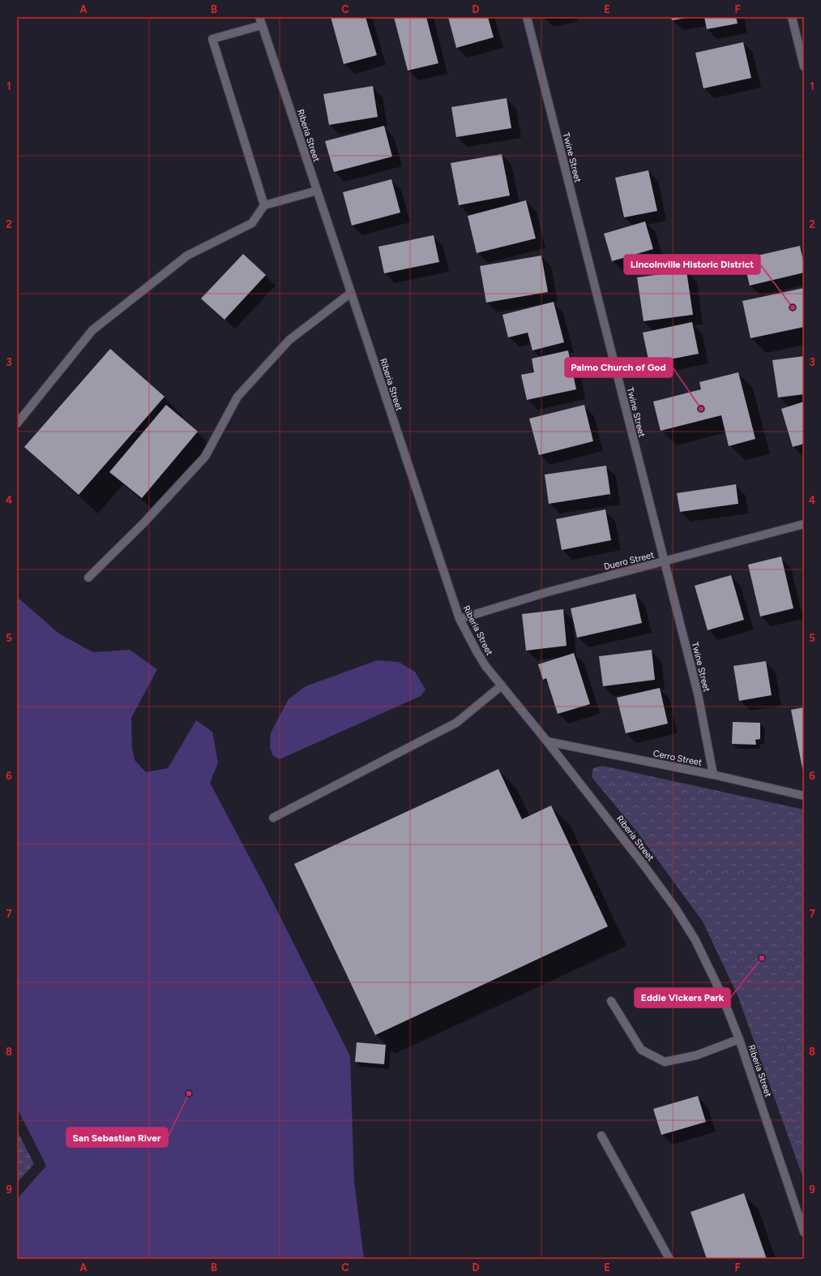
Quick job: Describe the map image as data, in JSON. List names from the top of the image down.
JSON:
{
  "streets": {
    "street": [
      "Riberia Street",
      "Twine Street",
      "Duero Street",
      "Cerro Street"
    ]
  },
  "crossings": [
    ["Riberia Street", "Duero Street"],
    ["Riberia Street", "Cerro Street"],
    ["Twine Street", "Duero Street"],
    ["Twine Street", "Cerro Street"]
  ],
  "places": [
    "Lincolnville Historic District",
    "Palmo Church of God",
    "Eddie Vickers Park",
    "San Sebastian River"
  ],
  "grid": {
    "columns": [
      "A",
      "B",
      "C",
      "D",
      "E",
      "F"
    ],
    "rows": [
      "1",
      "2",
      "3",
      "4",
      "5",
      "6",
      "7",
      "8",
      "9"
    ]
  }
}
